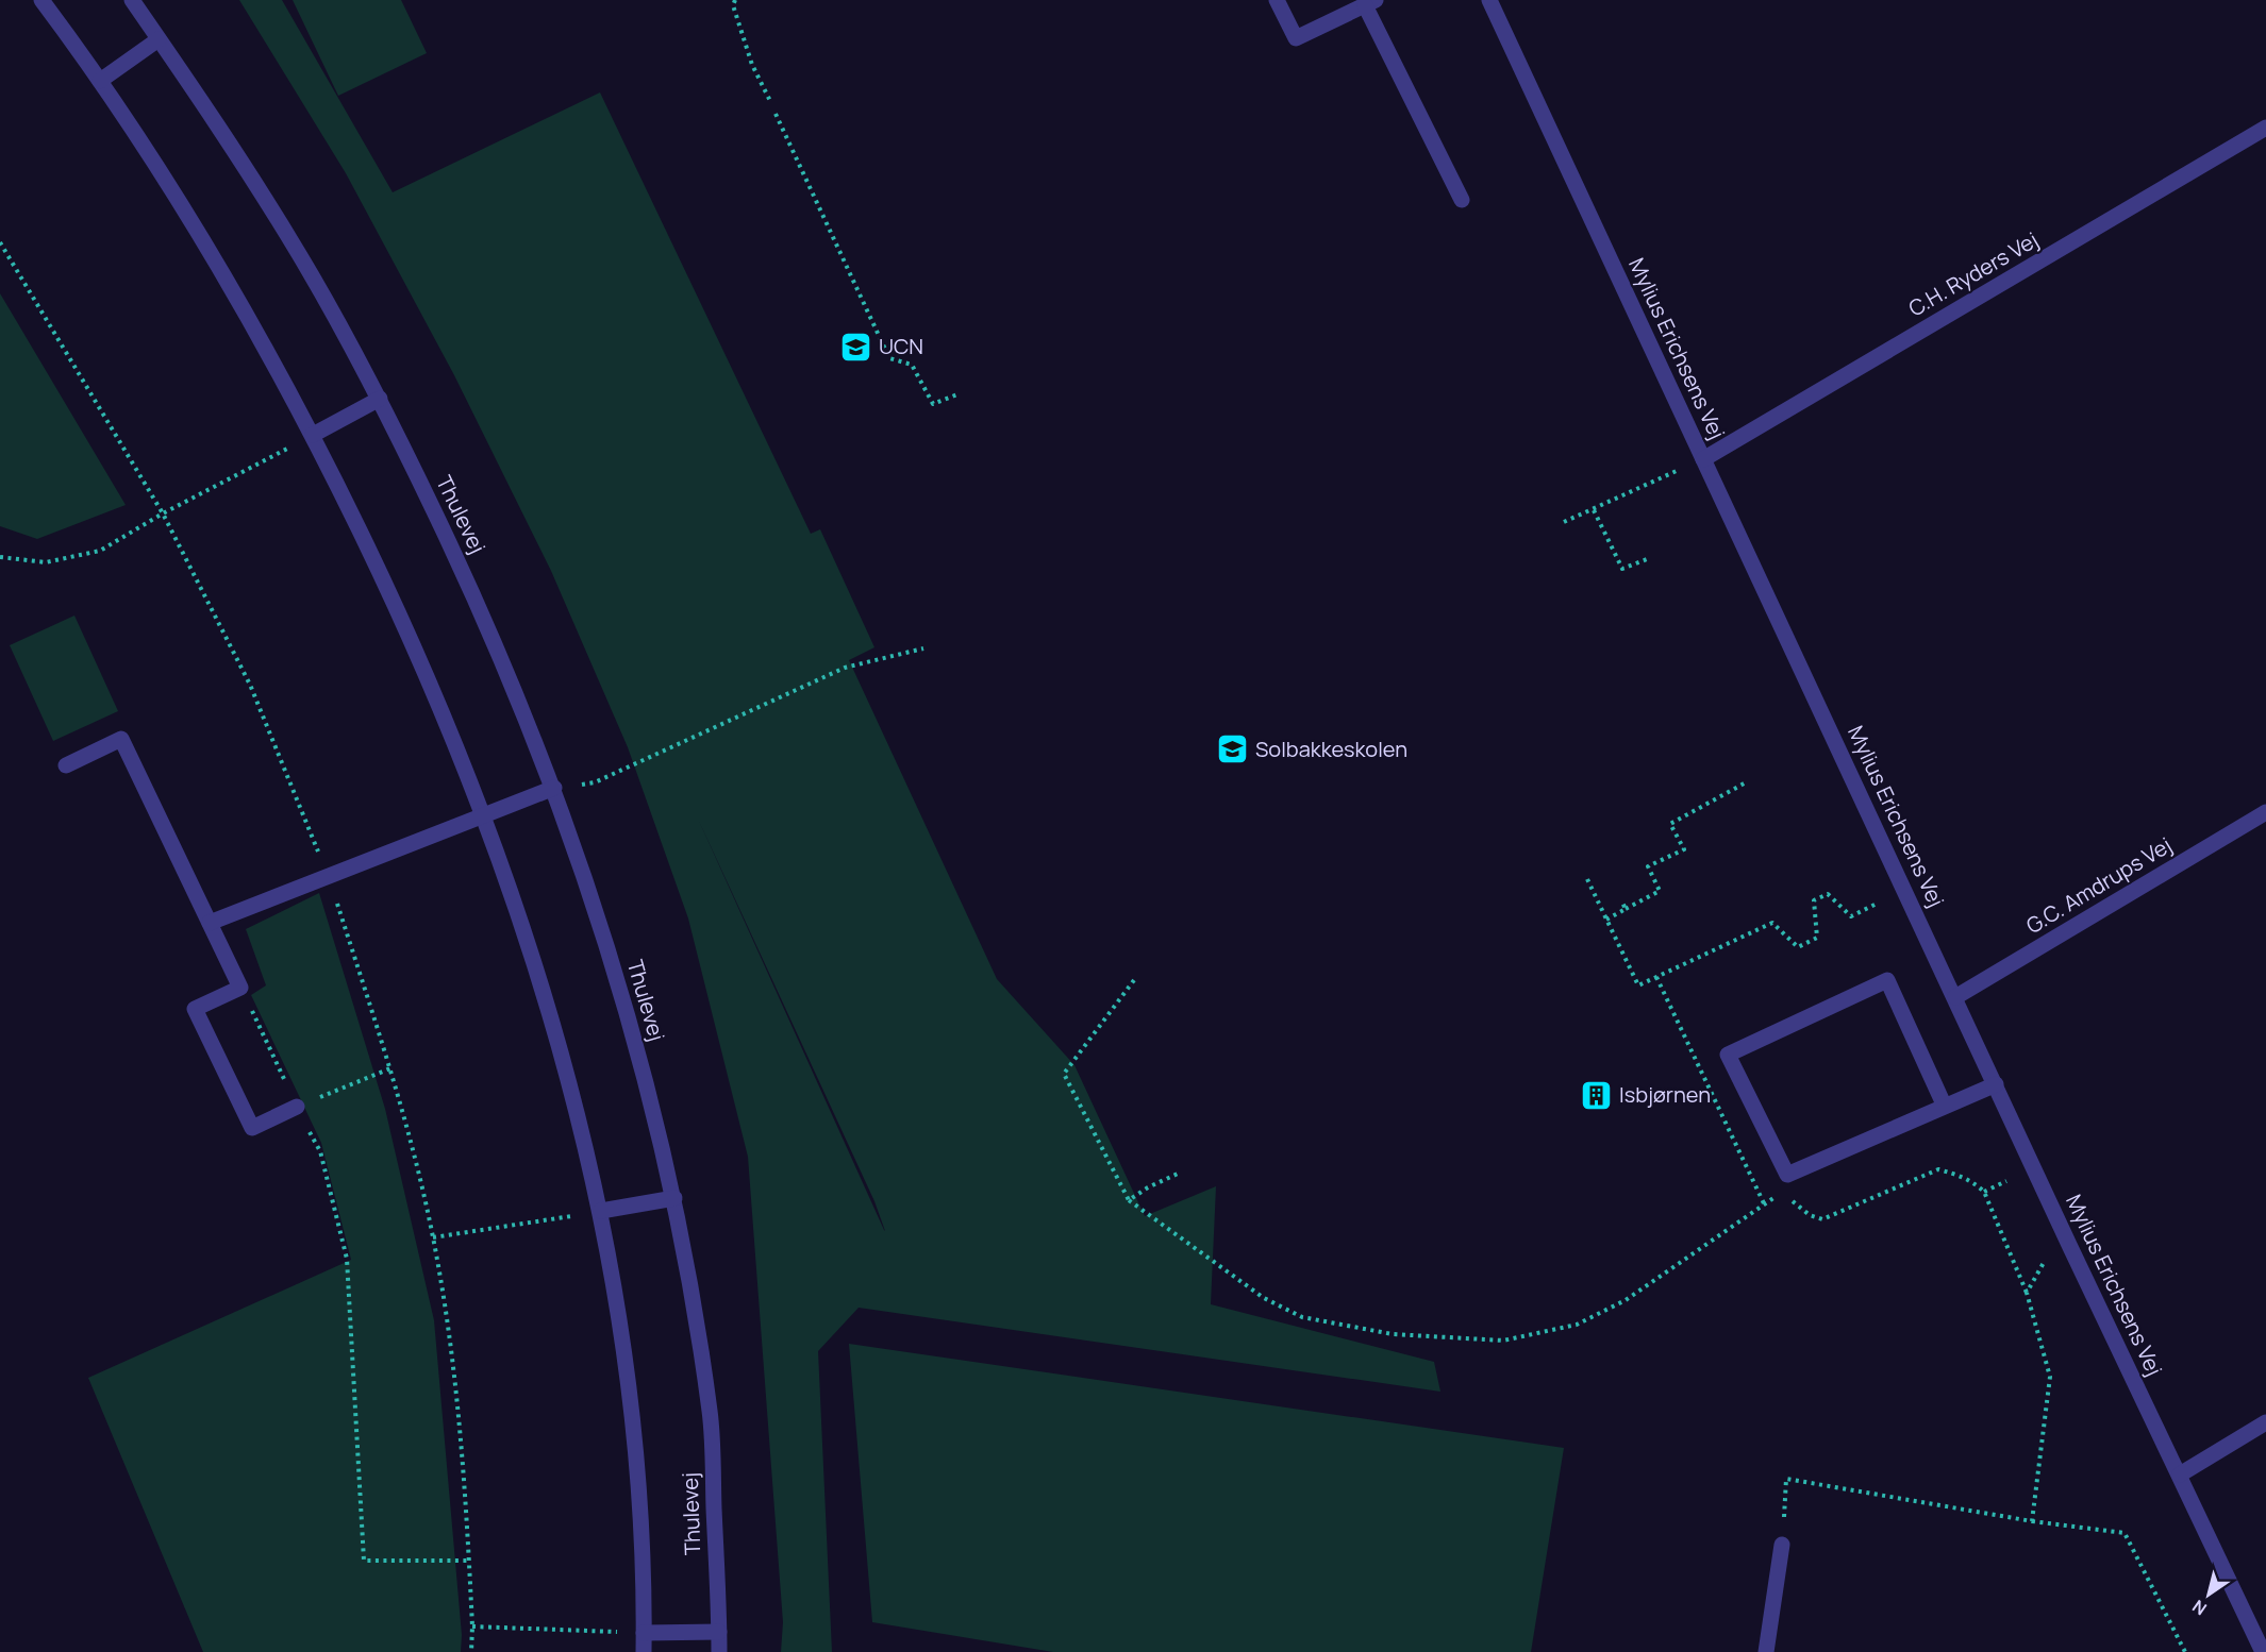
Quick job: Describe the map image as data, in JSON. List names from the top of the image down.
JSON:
{
  "streets": {
    "street": [
      "C.H. Ryders Vej",
      "Mylius Erichsens Vej",
      "Thulevej",
      "G.C. Amdrups Vej"
    ]
  },
  "crossings": [
    ["C.H. Ryders Vej", "Mylius Erichsens Vej"],
    ["Mylius Erichsens Vej", "G.C. Amdrups Vej"]
  ],
  "places": {
    "school or university": ["UCN", "Solbakkeskolen"],
    "building": ["Isbjørnen"]
  },
  "north": "bottom left"
}
